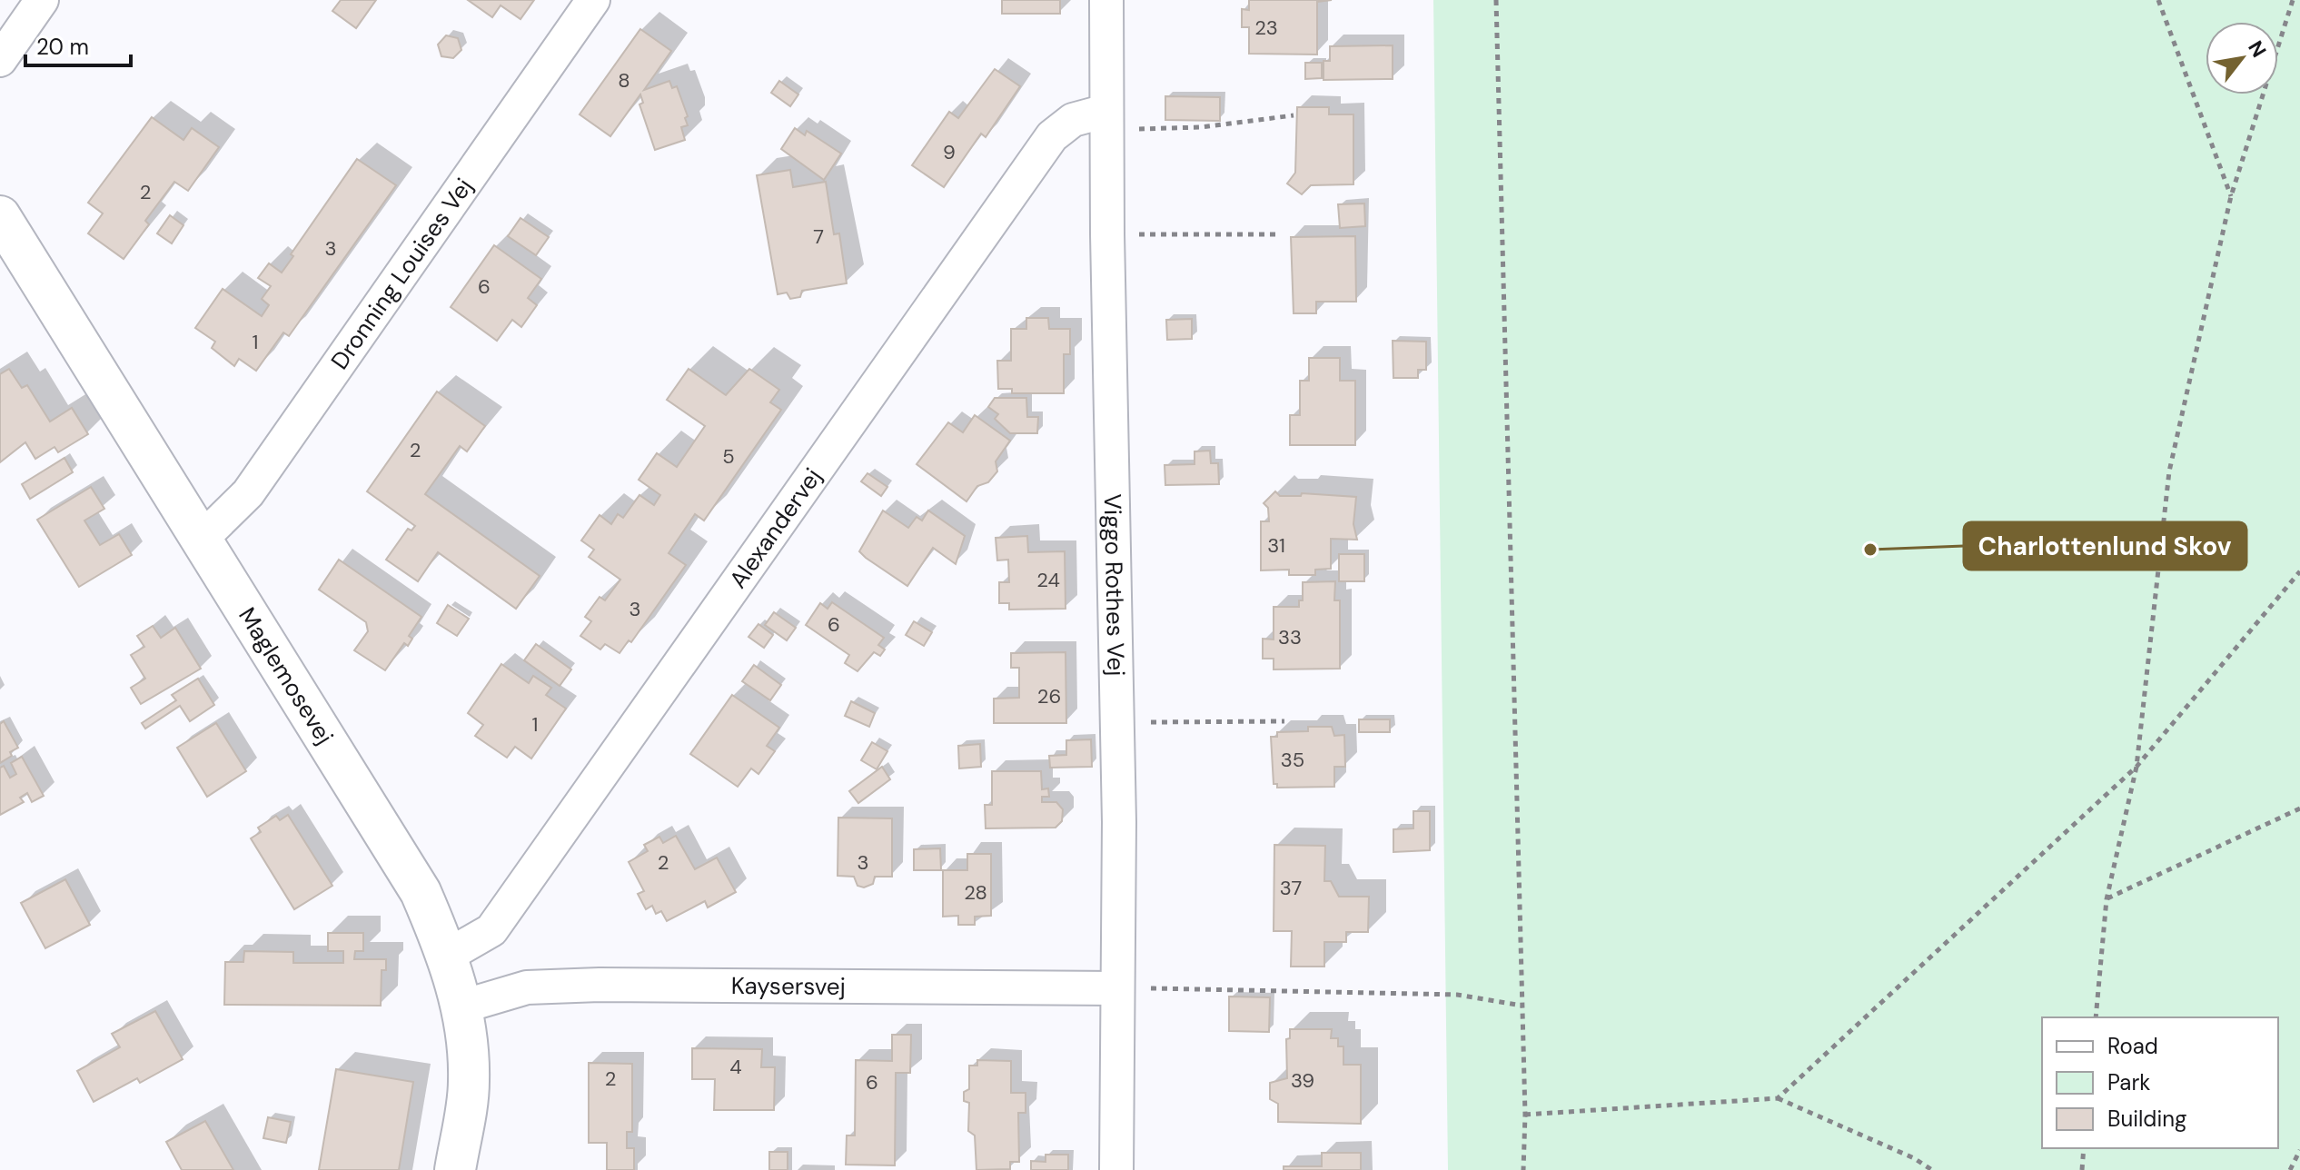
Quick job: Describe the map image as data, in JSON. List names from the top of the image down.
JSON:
{
  "streets": {
    "street": [
      "Dronning Louises Vej",
      "Alexandervej",
      "Viggo Rothes Vej",
      "Maglemosevej",
      "Kaysersvej"
    ]
  },
  "crossings": [
    ["Dronning Louises Vej", "Maglemosevej"],
    ["Alexandervej", "Viggo Rothes Vej"],
    ["Alexandervej", "Maglemosevej"],
    ["Viggo Rothes Vej", "Kaysersvej"],
    ["Maglemosevej", "Kaysersvej"]
  ],
  "places": ["Charlottenlund Skov"],
  "house_numbers": [
    "23",
    "8",
    "9",
    "2",
    "7",
    "3",
    "6",
    "1",
    "2",
    "5",
    "31",
    "24",
    "3",
    "6",
    "33",
    "26",
    "1",
    "35",
    "2",
    "3",
    "37",
    "28",
    "4",
    "2",
    "39",
    "6"
  ],
  "legend": ["Road", "Park", "Building"],
  "scale_bar": "20 m",
  "north": "top right"
}
